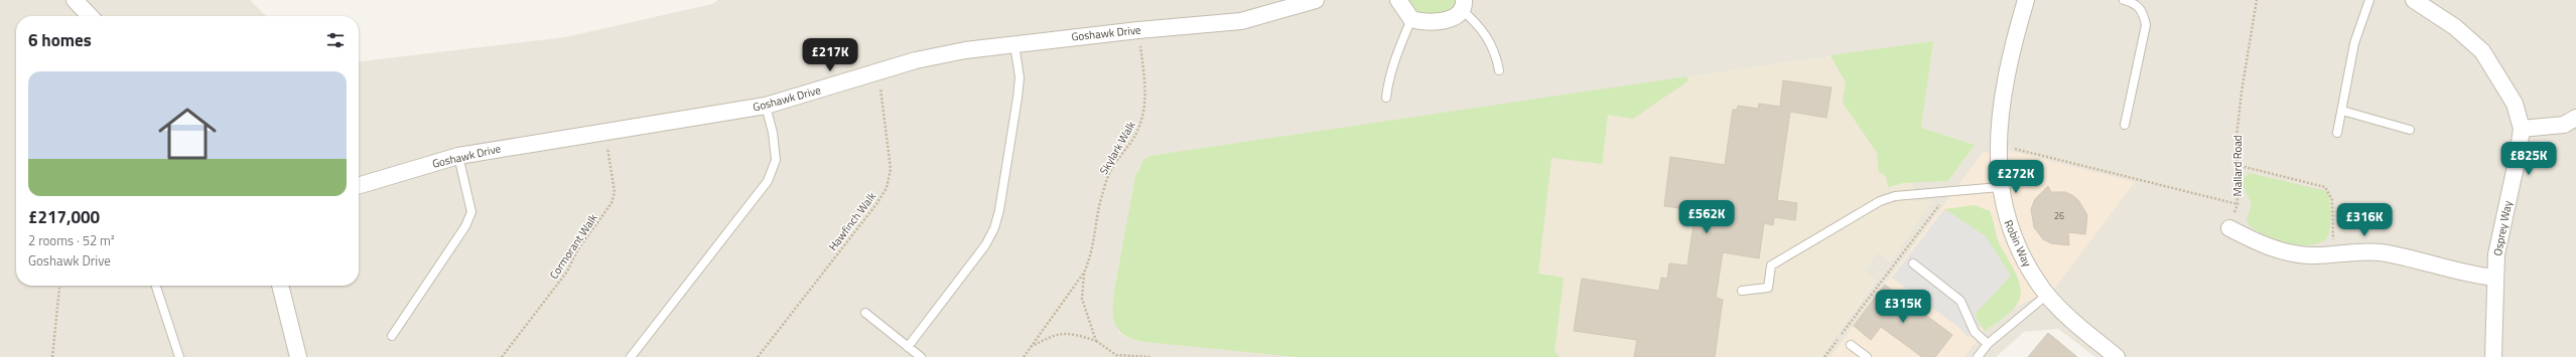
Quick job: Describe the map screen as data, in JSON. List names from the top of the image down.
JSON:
{
  "streets": {
    "street": ["Goshawk Drive", "Osprey Way", "Robin Way"],
    "path": [
      "Skylark Walk",
      "Mallard Road",
      "Hawfinch Walk",
      "Cormorant Walk"
    ]
  },
  "crossings": [
    ["Goshawk Drive", "Skylark Walk"],
    ["Goshawk Drive", "Hawfinch Walk"],
    ["Goshawk Drive", "Cormorant Walk"]
  ],
  "house_numbers": ["26"],
  "page": {
    "heading": "6 homes",
    "price": [
      "£217K",
      "£825K",
      "£272K",
      "£562K",
      "£316K",
      "£315K"
    ],
    "list": [
      {
        "name": "£217,000",
        "note": "2 rooms · 52 m² · Goshawk Drive"
      }
    ]
  }
}
